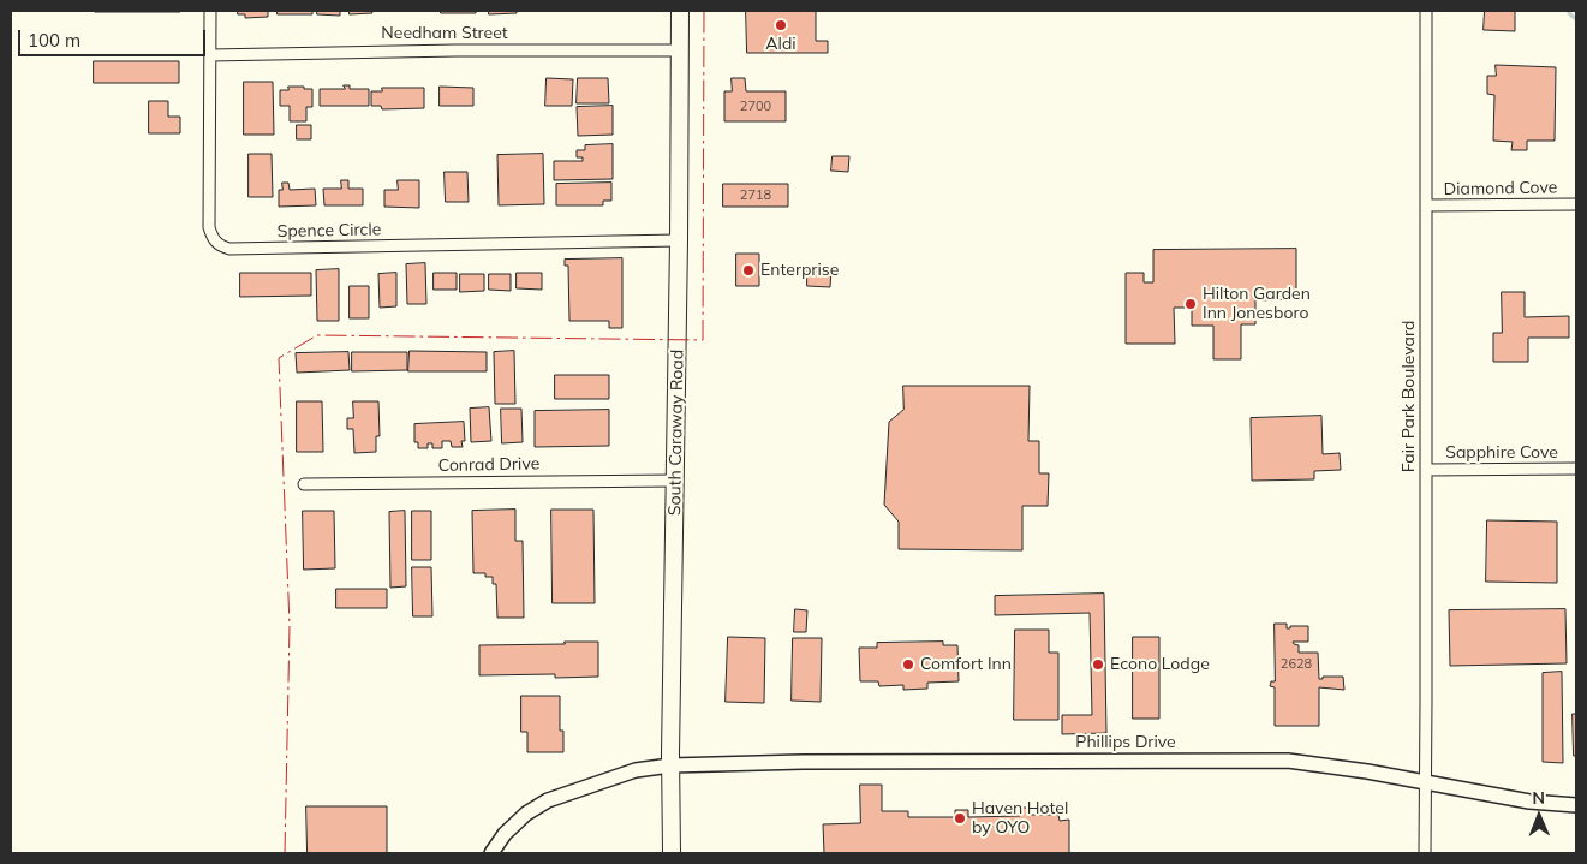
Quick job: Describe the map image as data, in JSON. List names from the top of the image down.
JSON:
{
  "streets": {
    "main road": ["South Caraway Road"],
    "street": [
      "Needham Street",
      "Diamond Cove",
      "Spence Circle",
      "Fair Park Boulevard",
      "Sapphire Cove",
      "Conrad Drive",
      "Phillips Drive"
    ]
  },
  "crossings": [
    ["Needham Street", "Spence Circle"],
    ["Needham Street", "South Caraway Road"],
    ["Diamond Cove", "Fair Park Boulevard"],
    ["Spence Circle", "South Caraway Road"],
    ["Fair Park Boulevard", "Sapphire Cove"],
    ["Fair Park Boulevard", "Phillips Drive"],
    ["South Caraway Road", "Conrad Drive"],
    ["South Caraway Road", "Phillips Drive"]
  ],
  "places": [
    "Aldi",
    "Enterprise",
    "Hilton Garden Inn Jonesboro",
    "Comfort Inn",
    "Econo Lodge",
    "Haven Hotel by OYO"
  ],
  "house_numbers": ["2700", "2718", "2628"],
  "scale_bar": "100 m",
  "north": "top"
}
